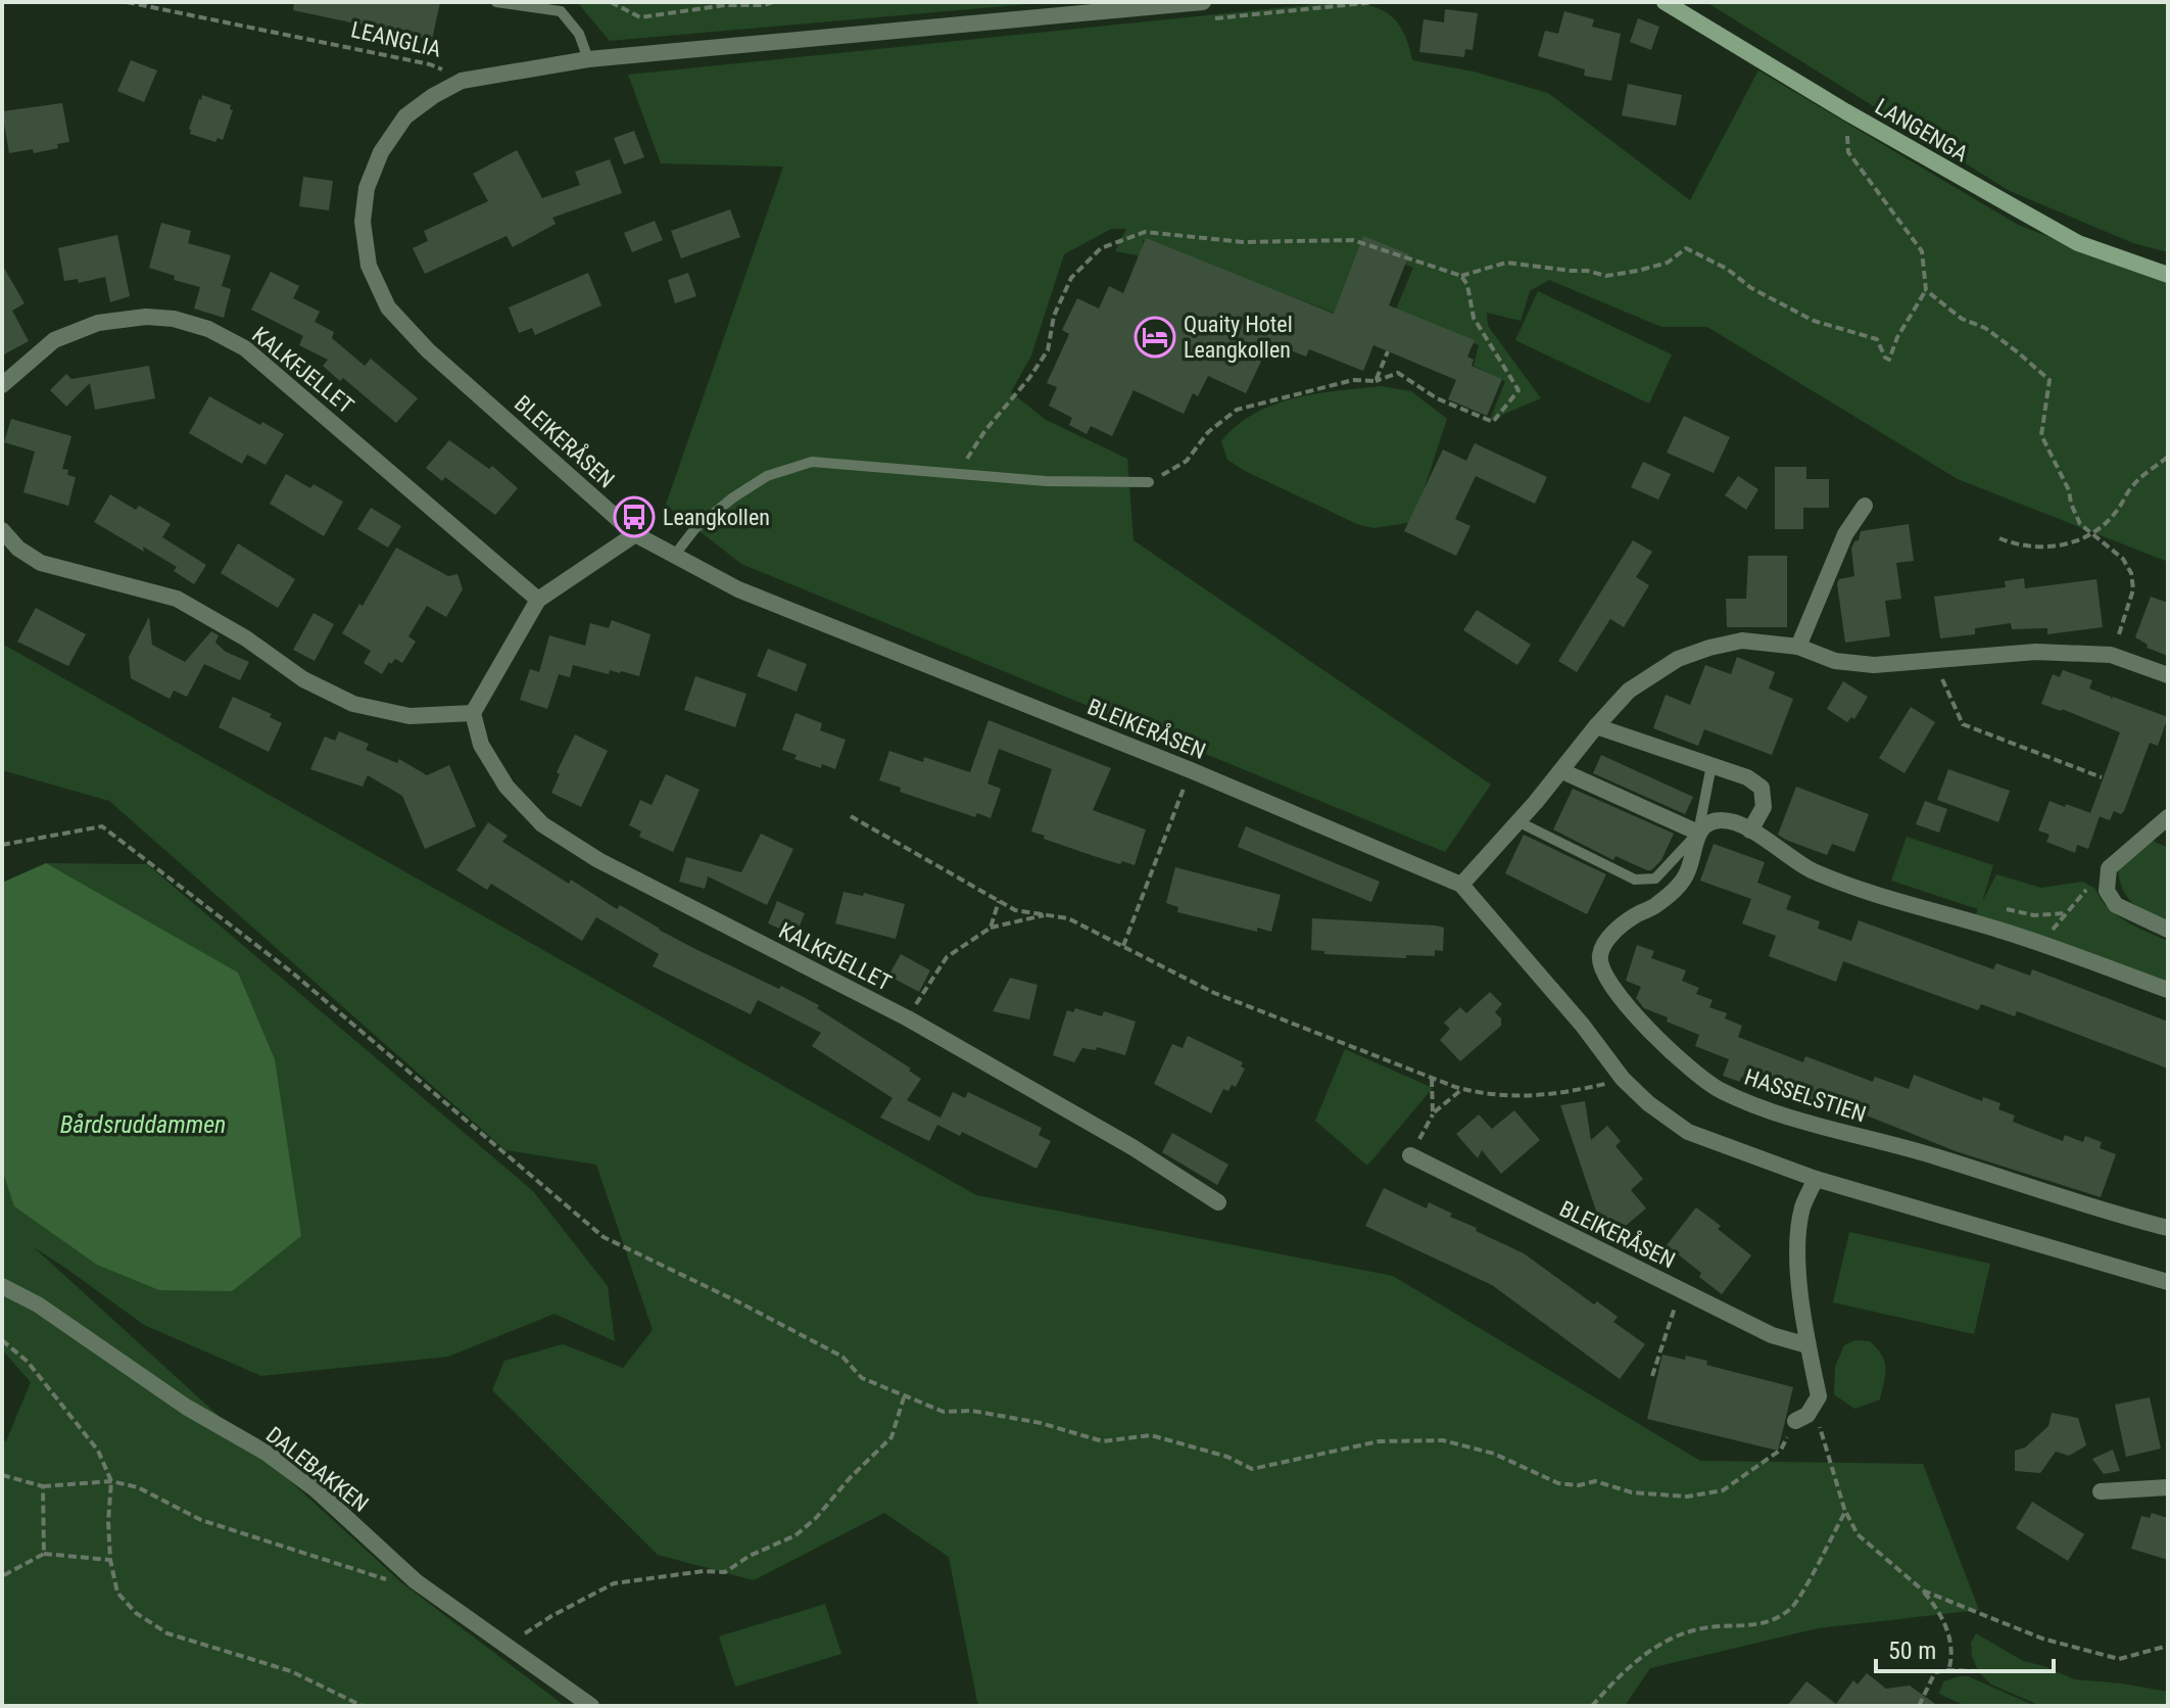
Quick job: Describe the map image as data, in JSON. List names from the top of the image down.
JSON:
{
  "streets": {
    "main road": ["LANGENGA"],
    "street": [
      "KALKFJELLET",
      "BLEIKERÅSEN",
      "HASSELSTIEN",
      "DALEBAKKEN"
    ],
    "path": ["LEANGLIA"]
  },
  "crossings": [
    ["LEANGLIA", "BLEIKERÅSEN"]
  ],
  "water": ["Bårdsruddammen"],
  "places": {
    "hotel": ["Quaity Hotel Leangkollen"],
    "bus stop": ["Leangkollen"]
  },
  "scale_bar": "50 m"
}
